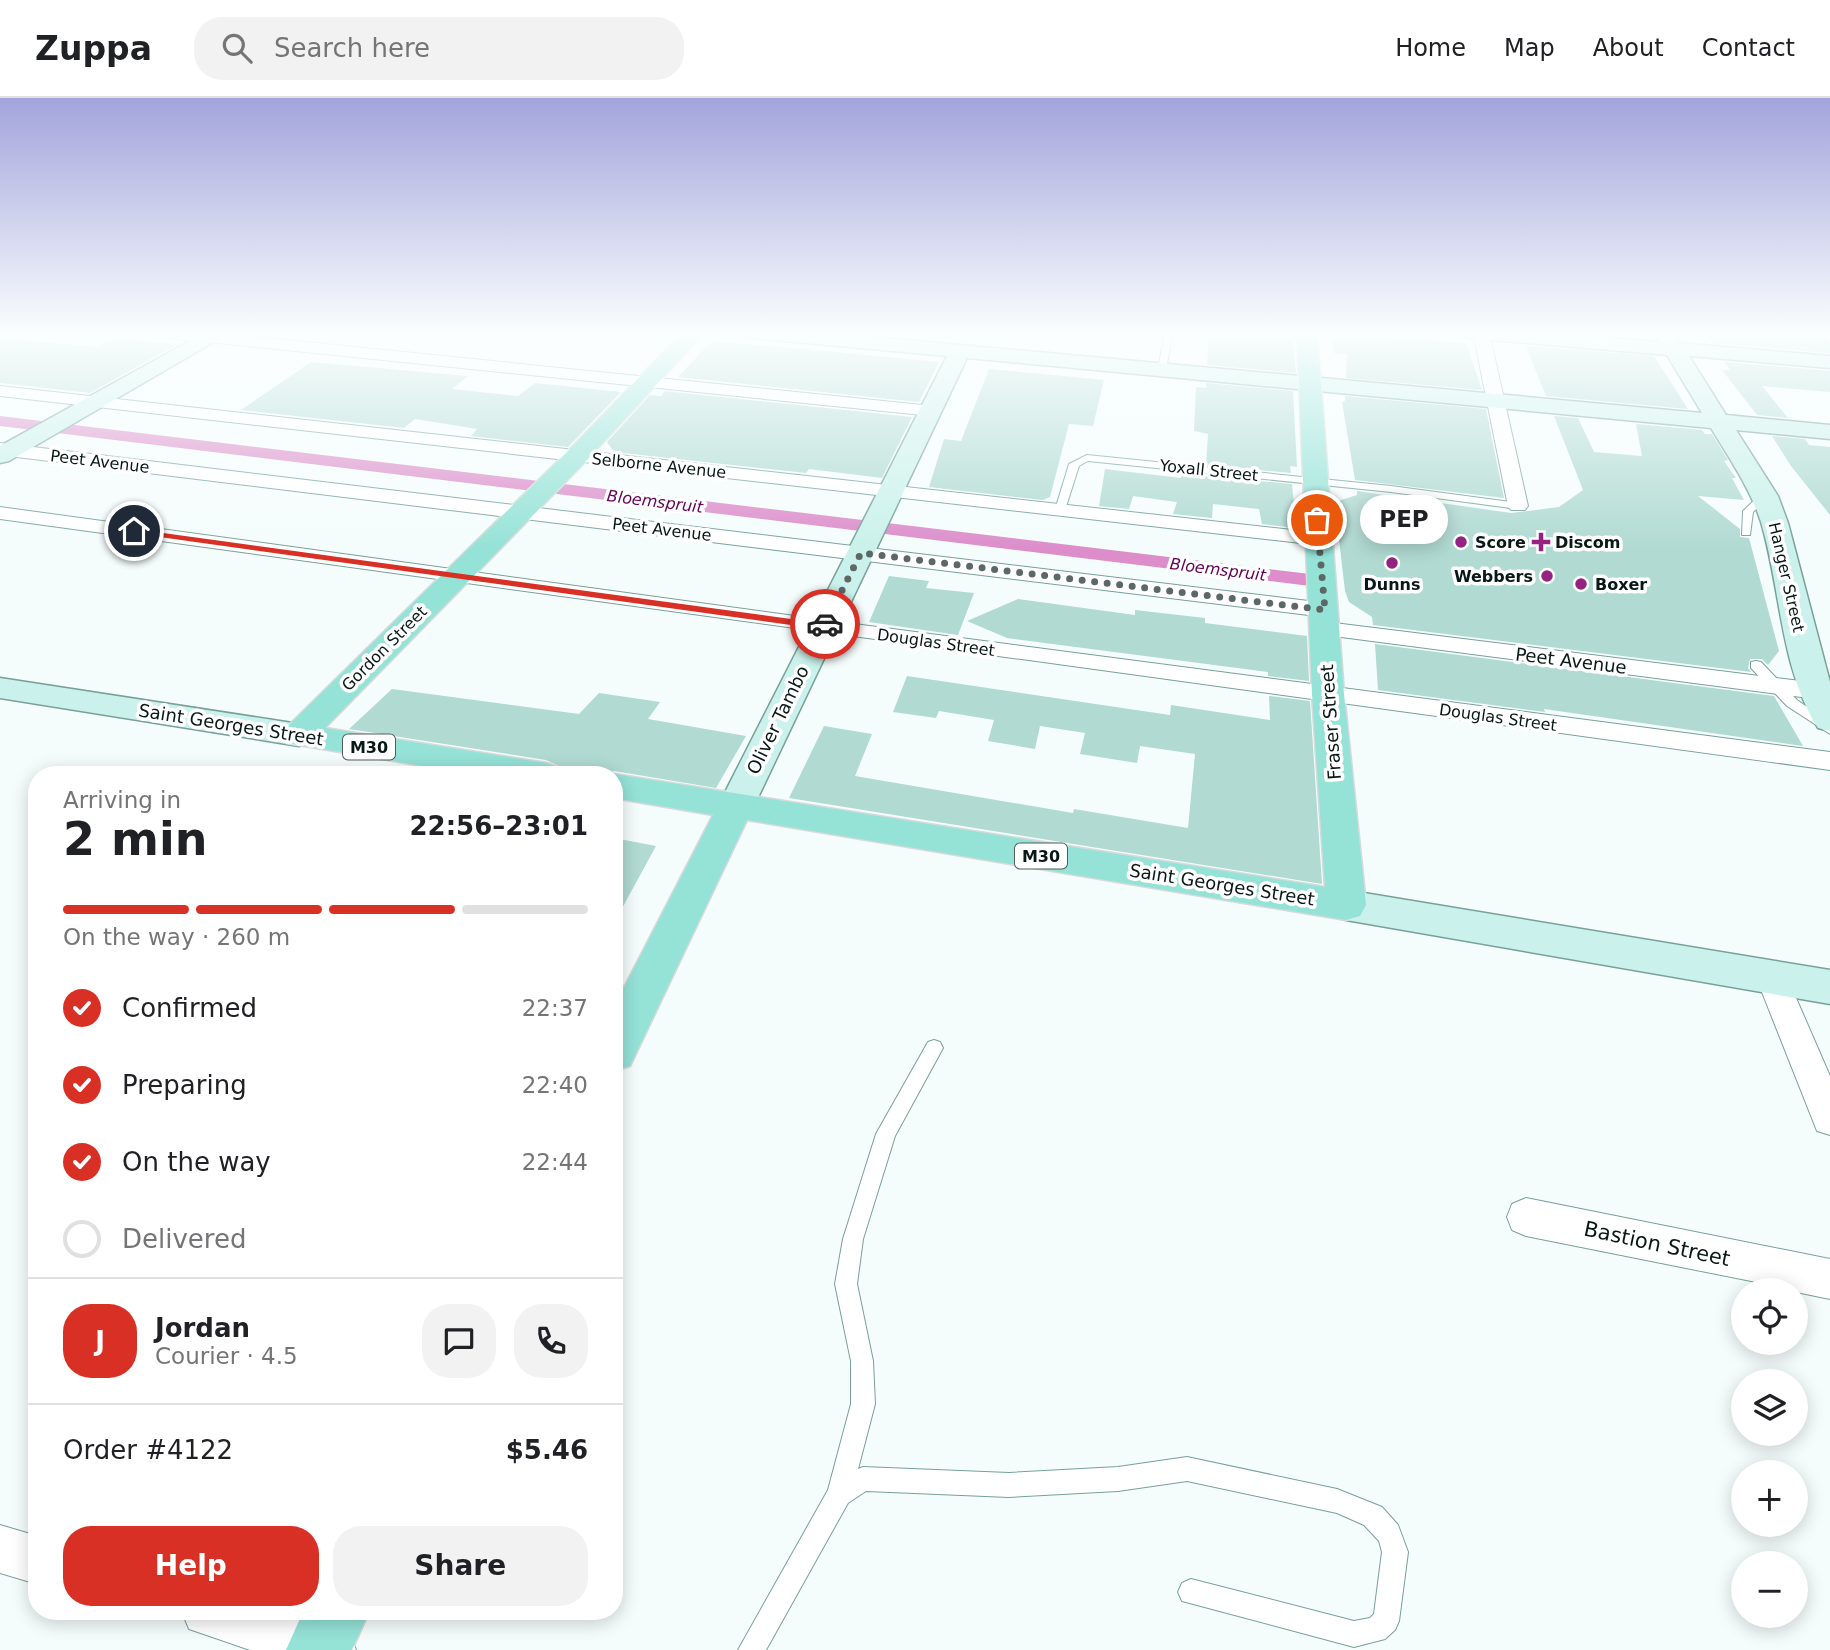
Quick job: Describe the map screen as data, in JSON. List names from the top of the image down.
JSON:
{
  "streets": {
    "main road": [
      "Gordon Street",
      "Oliver Tambo",
      "Fraser Street",
      "Saint Georges Street",
      "M30"
    ],
    "street": [
      "Peet Avenue",
      "Selborne Avenue",
      "Hanger Street",
      "Douglas Street",
      "Bastion Street"
    ],
    "lane": ["Yoxall Street"]
  },
  "crossings": [
    ["Peet Avenue", "Hanger Street"],
    ["Peet Avenue", "Gordon Street"],
    ["Peet Avenue", "Oliver Tambo"],
    ["Peet Avenue", "Fraser Street"],
    ["Selborne Avenue", "Yoxall Street"],
    ["Selborne Avenue", "Gordon Street"],
    ["Selborne Avenue", "Oliver Tambo"],
    ["Selborne Avenue", "Fraser Street"],
    ["Yoxall Street", "Fraser Street"],
    ["Douglas Street", "Gordon Street"],
    ["Douglas Street", "Oliver Tambo"],
    ["Douglas Street", "Fraser Street"],
    ["Gordon Street", "Saint Georges Street"],
    ["Oliver Tambo", "Saint Georges Street"],
    ["Fraser Street", "Saint Georges Street"]
  ],
  "water": ["Bloemspruit"],
  "places": {
    "other": [
      "PEP",
      "Score",
      "Dunns",
      "Webbers",
      "Boxer"
    ],
    "health": ["Discom"]
  },
  "page": {
    "header": "Zuppa",
    "search": "Search here",
    "nav": [
      "Home",
      "Map",
      "About",
      "Contact"
    ],
    "bubble": "PEP",
    "heading": ["2 min", "Arriving in", "22:56–23:01"],
    "panel": [
      "Jordan",
      "Courier · 4.5",
      "Order #4122",
      "$5.46"
    ],
    "bar": "On the way · 260 m",
    "list": [
      ["Confirmed", "22:37"],
      ["Preparing", "22:40"],
      ["On the way", "22:44"],
      "Delivered"
    ],
    "map_buttons": ["+", "−"],
    "round": "J",
    "buttons": ["Help", "Share"]
  }
}
